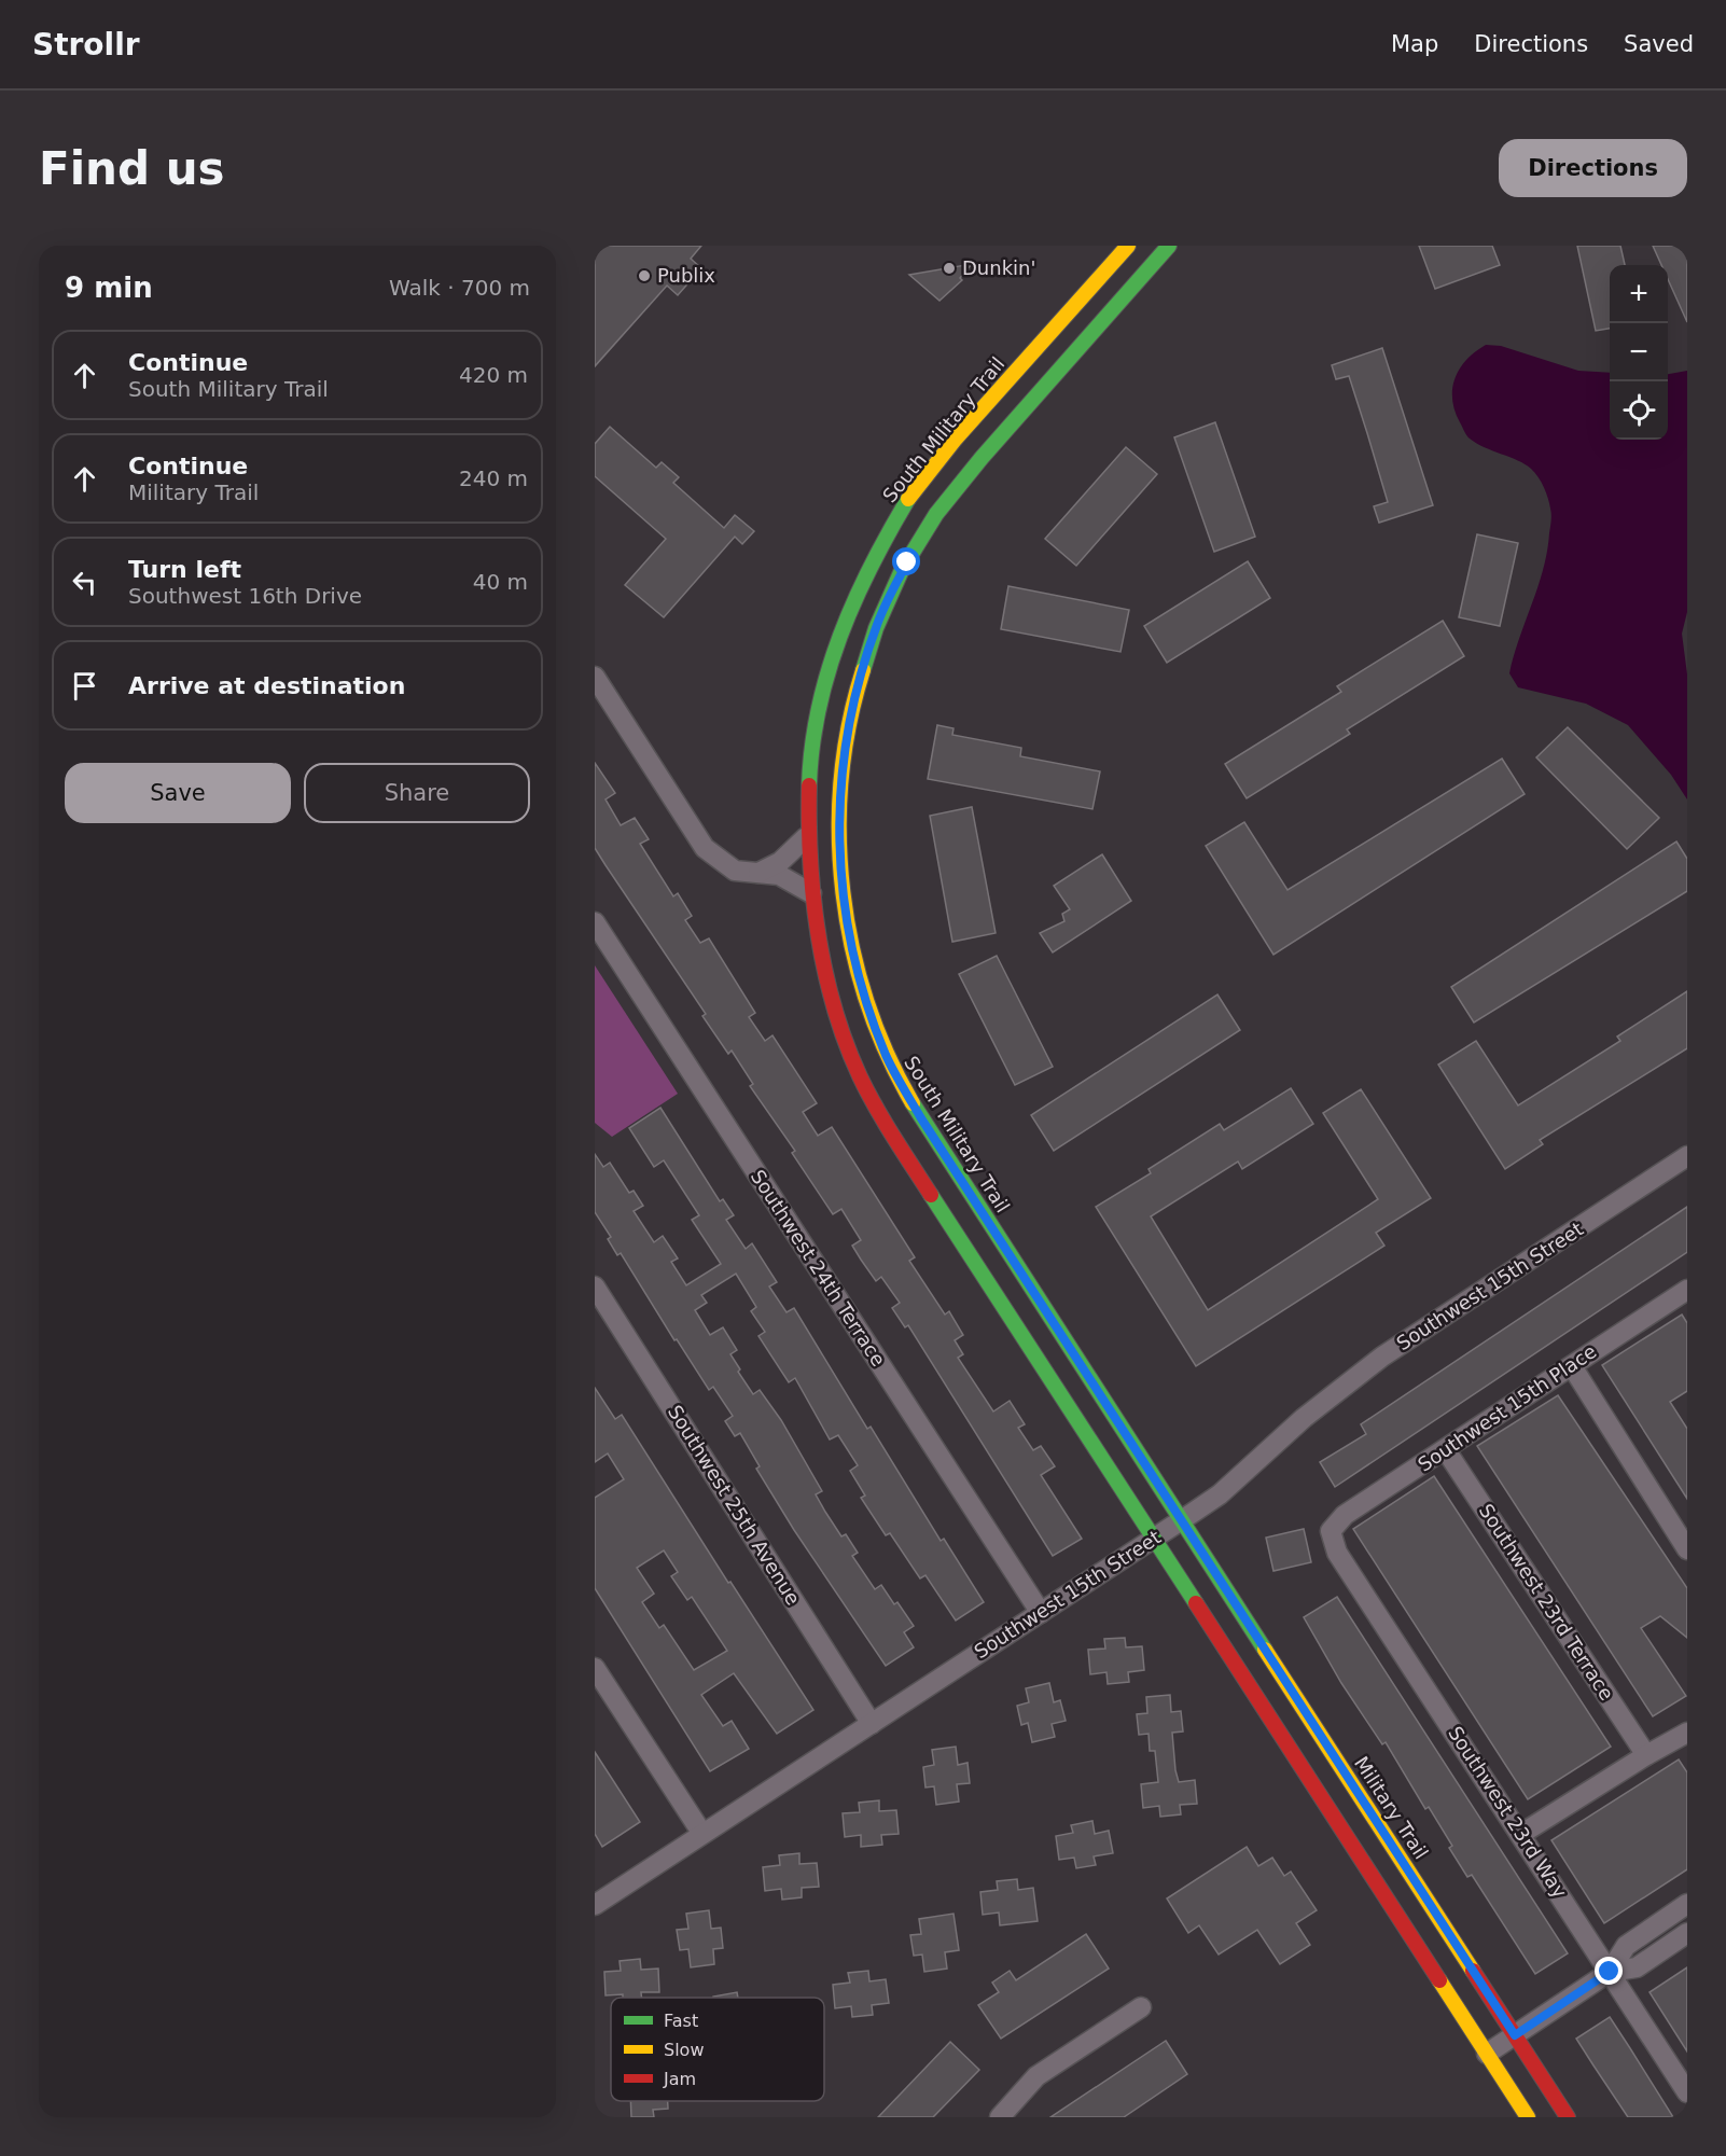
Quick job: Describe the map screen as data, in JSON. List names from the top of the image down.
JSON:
{
  "streets": {
    "street": [
      "South Military Trail",
      "Southwest 24th Terrace",
      "Southwest 15th Street",
      "Southwest 15th Place",
      "Southwest 25th Avenue",
      "Southwest 23rd Terrace",
      "Military Trail",
      "Southwest 23rd Way"
    ]
  },
  "crossings": [
    ["South Military Trail", "Southwest 15th Street"],
    ["South Military Trail", "Military Trail"],
    ["Southwest 24th Terrace", "Southwest 15th Street"],
    ["Southwest 15th Street", "Southwest 25th Avenue"],
    ["Southwest 15th Street", "Military Trail"],
    ["Southwest 15th Place", "Southwest 23rd Terrace"],
    ["Southwest 15th Place", "Southwest 23rd Way"]
  ],
  "places": ["Dunkin'", "Publix"],
  "legend": ["Fast", "Slow", "Jam"],
  "page": {
    "header": "Strollr",
    "nav": ["Map", "Directions", "Saved"],
    "buttons": [
      "Directions",
      ["Save", "Share"]
    ],
    "title": "Find us",
    "heading": ["9 min", "Walk · 700 m"],
    "map_buttons": ["+", "−"],
    "list": [
      ["Continue", "South Military Trail", "420 m"],
      ["Continue", "Military Trail", "240 m"],
      ["Turn left", "Southwest 16th Drive", "40 m"],
      "Arrive at destination"
    ]
  }
}
